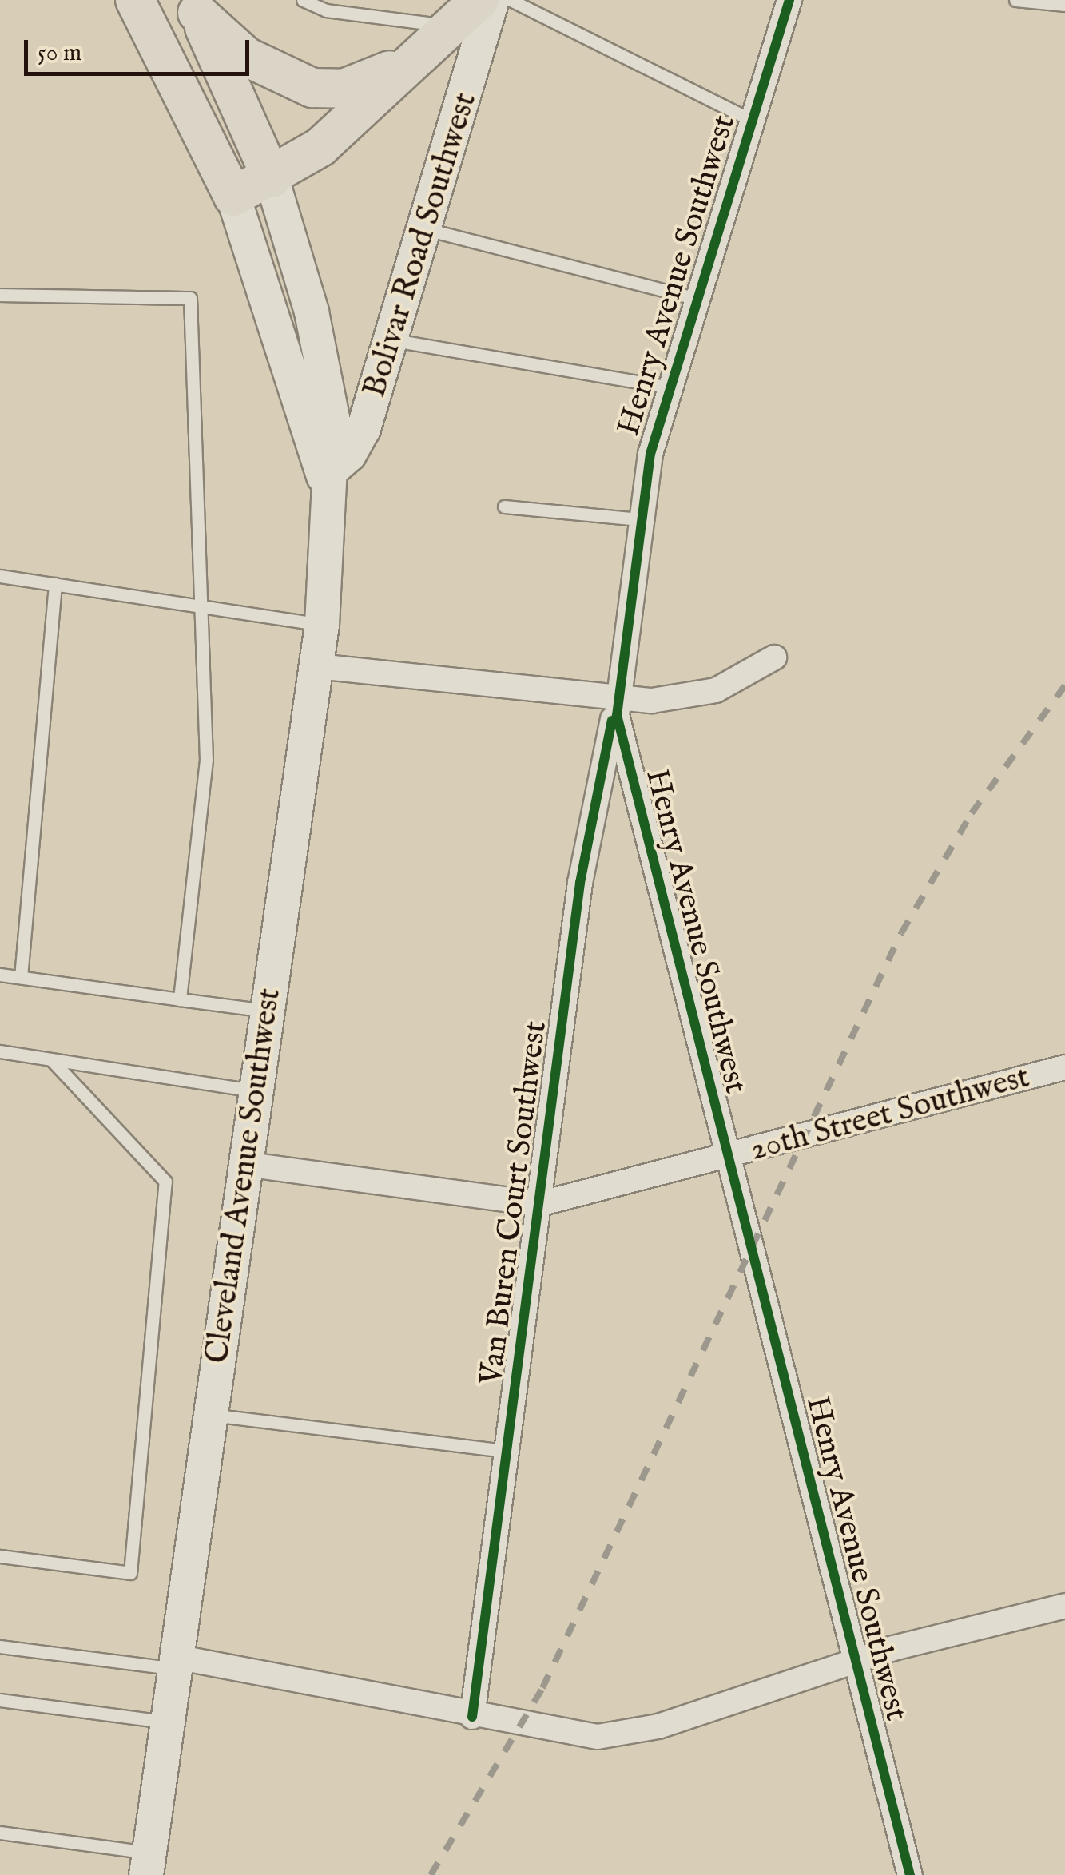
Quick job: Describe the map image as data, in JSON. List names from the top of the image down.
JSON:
{
  "streets": {
    "main road": ["Bolivar Road Southwest", "Cleveland Avenue Southwest"],
    "street": ["Henry Avenue Southwest", "20th Street Southwest", "Van Buren Court Southwest"]
  },
  "crossings": [
    ["Bolivar Road Southwest", "Cleveland Avenue Southwest"],
    ["Henry Avenue Southwest", "20th Street Southwest"],
    ["Henry Avenue Southwest", "Van Buren Court Southwest"],
    ["20th Street Southwest", "Cleveland Avenue Southwest"],
    ["20th Street Southwest", "Van Buren Court Southwest"]
  ],
  "scale_bar": "50 m"
}
